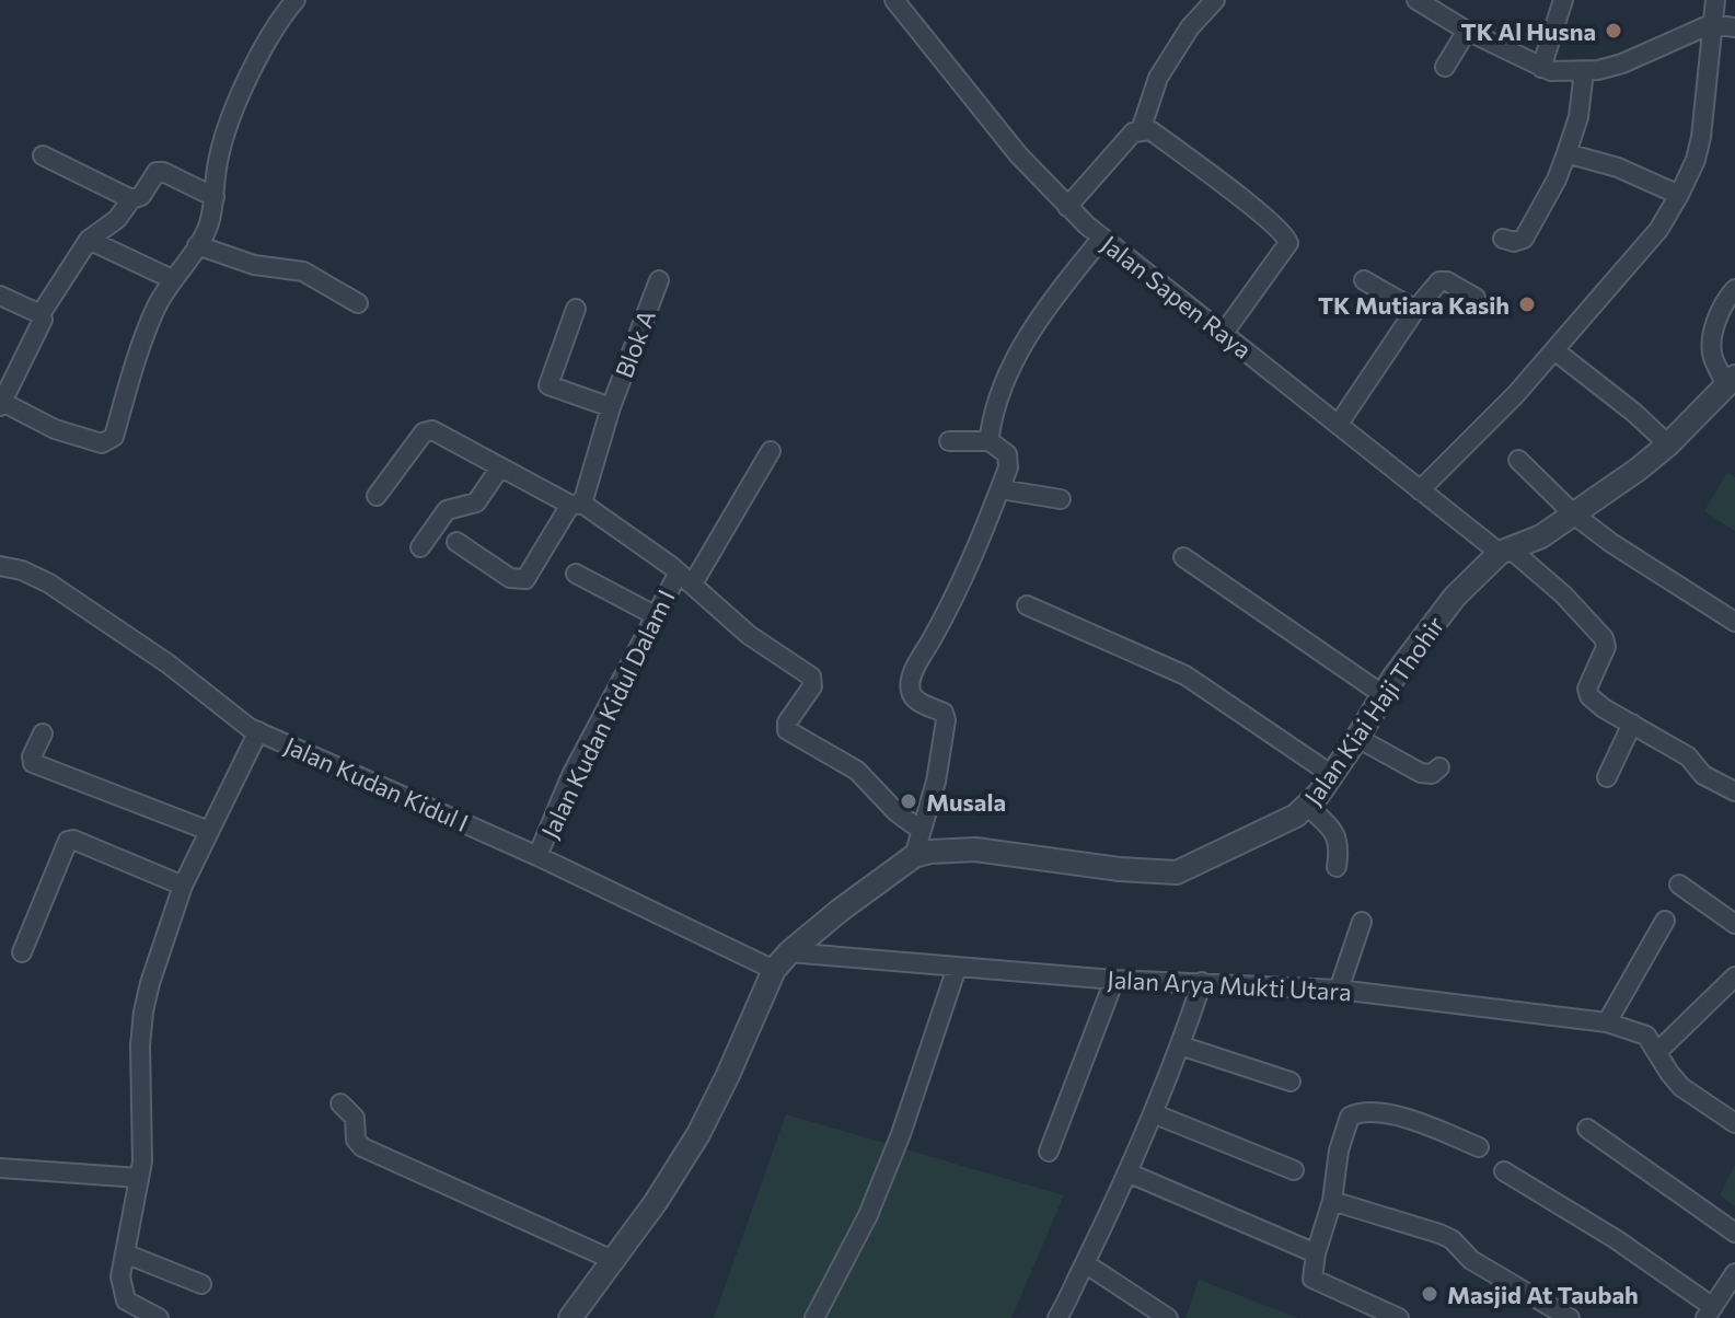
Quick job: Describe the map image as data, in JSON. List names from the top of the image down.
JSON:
{
  "streets": {
    "street": [
      "Jalan Sapen Raya",
      "Blok A",
      "Jalan Kiai Haji Thohir",
      "Jalan Kudan Kidul Dalam I",
      "Jalan Kudan Kidul I",
      "Jalan Arya Mukti Utara"
    ]
  },
  "crossings": [
    ["Jalan Sapen Raya", "Jalan Kiai Haji Thohir"],
    ["Jalan Kudan Kidul Dalam I", "Jalan Kudan Kidul I"]
  ],
  "places": [
    "TK Al Husna",
    "TK Mutiara Kasih",
    "Musala",
    "Masjid At Taubah"
  ]
}
